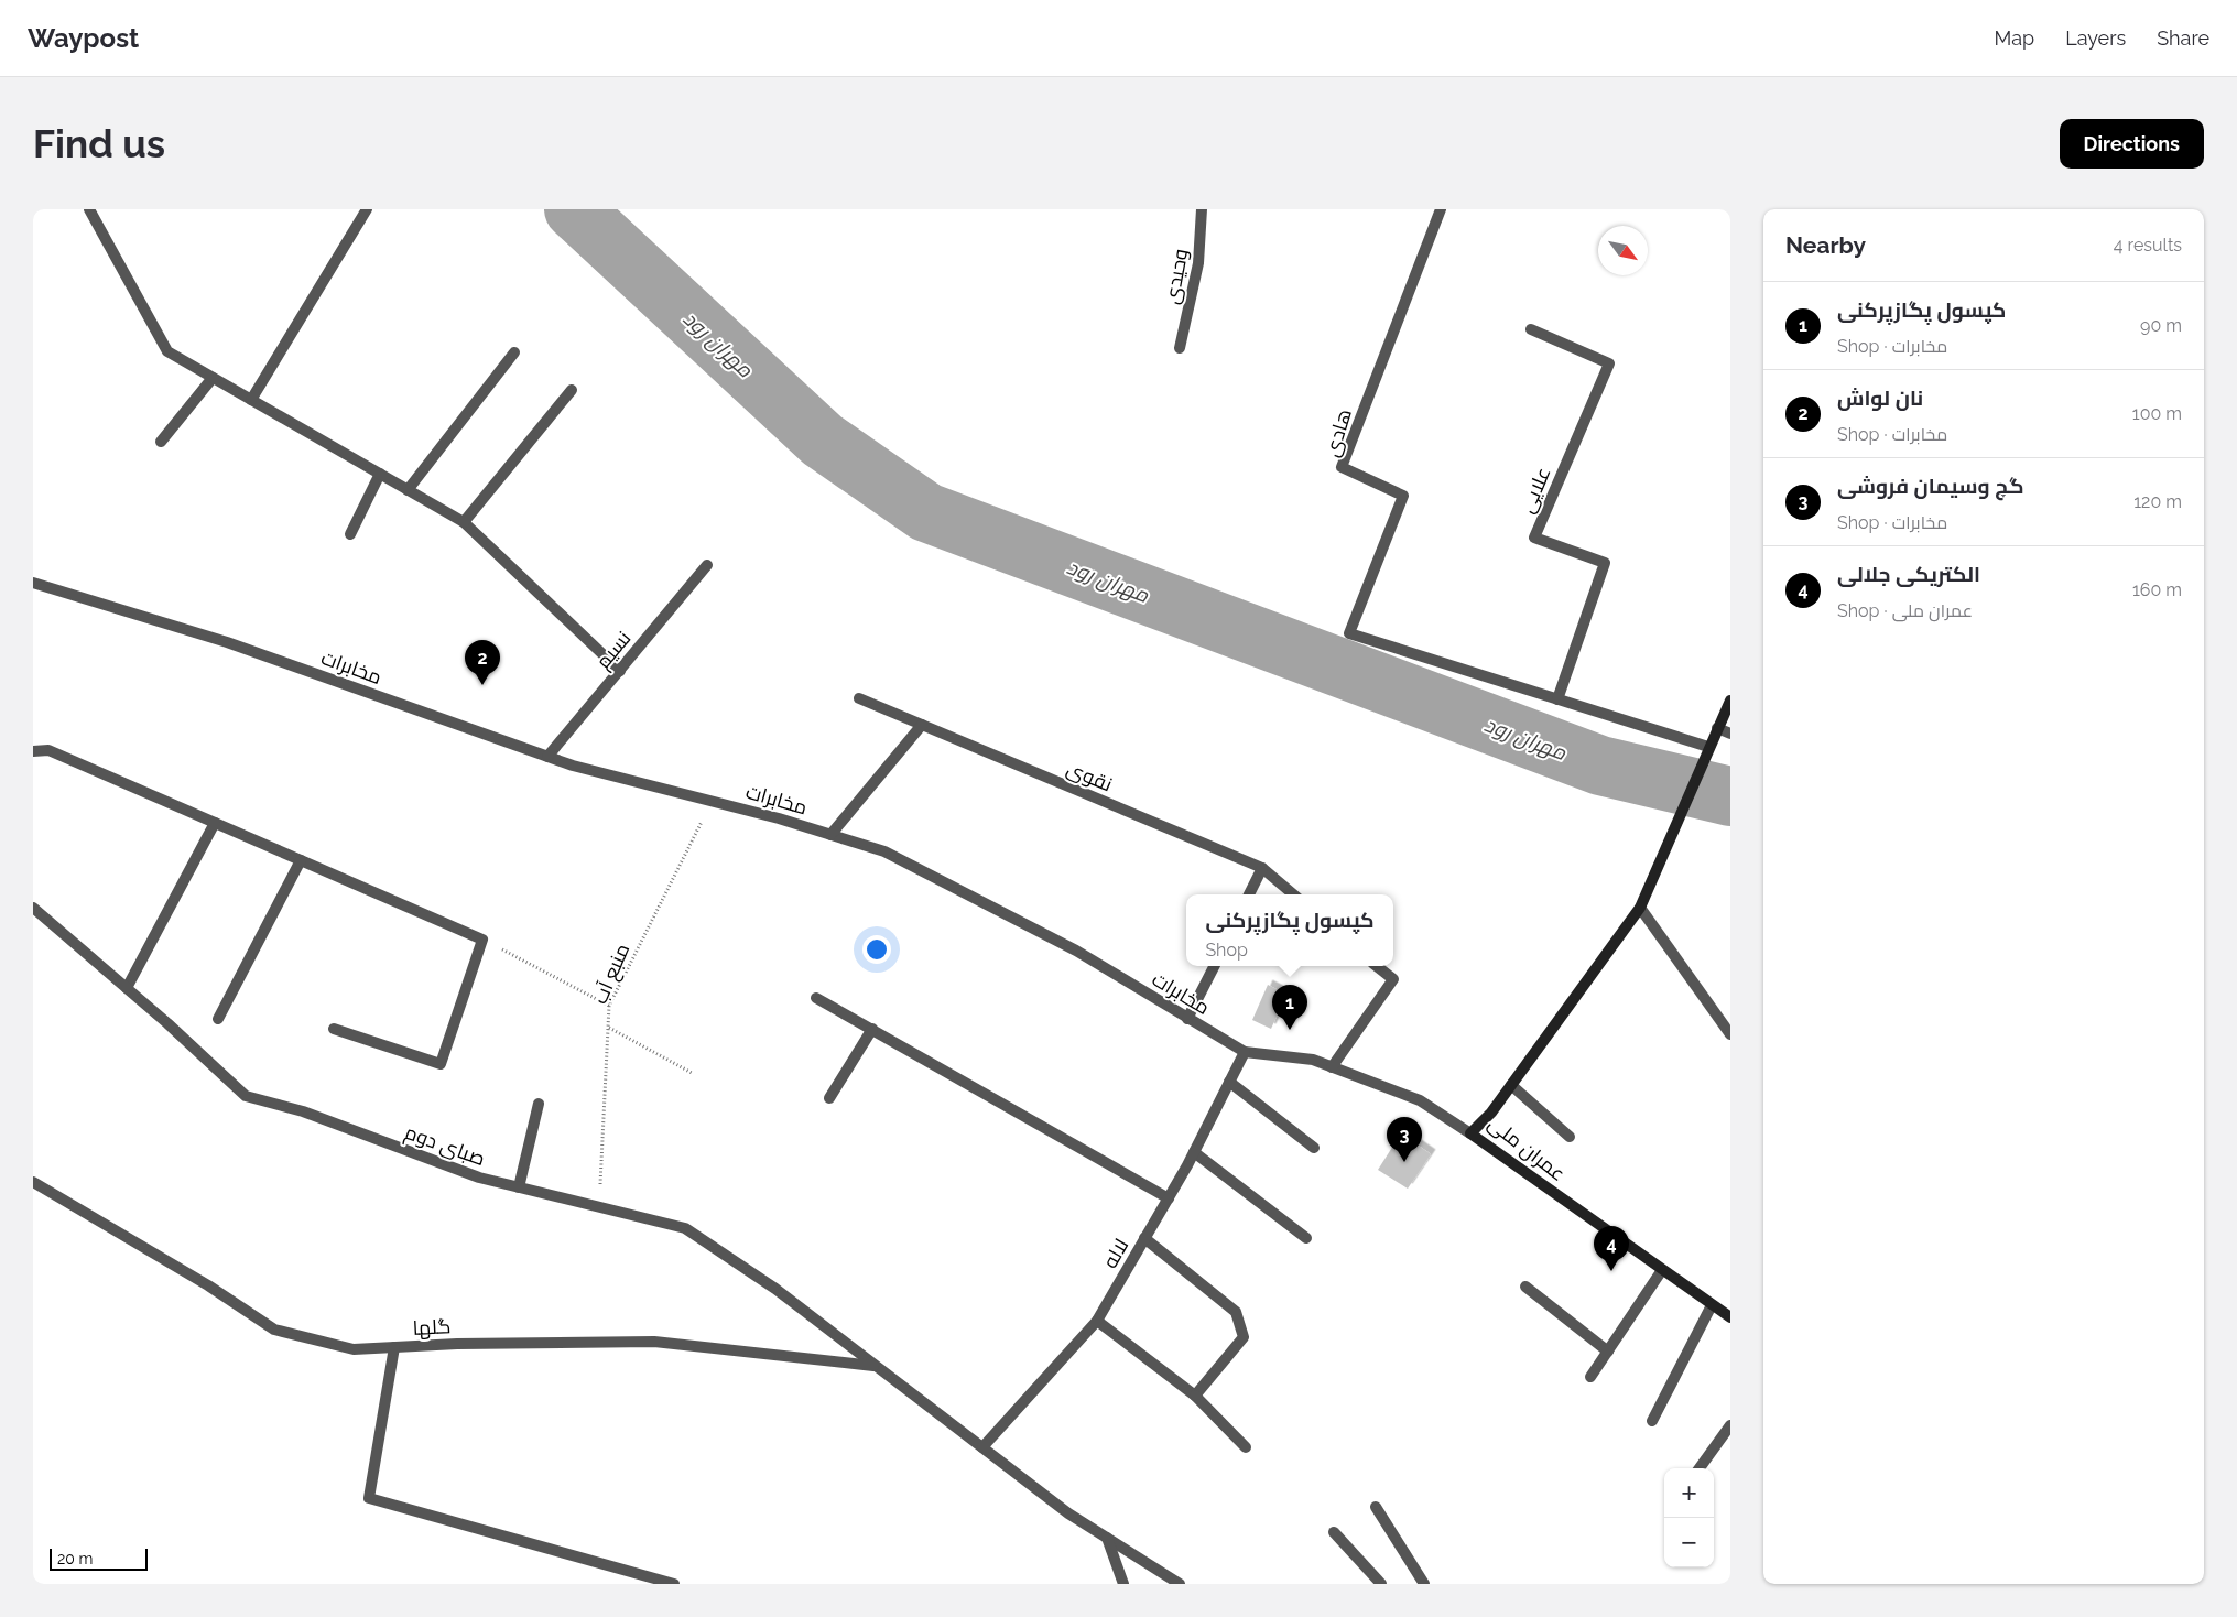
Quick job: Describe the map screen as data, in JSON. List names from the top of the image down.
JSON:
{
  "streets": {
    "main road": ["عمران ملی"],
    "street": [
      "وحیدی",
      "هادی",
      "علایی",
      "نسیم",
      "مخابرات",
      "نقوی",
      "صبای دوم",
      "لاله",
      "گلها"
    ],
    "path": ["منبع آب"]
  },
  "crossings": [
    ["هادی", "علایی"],
    ["نسیم", "مخابرات"],
    ["مخابرات", "منبع آب"],
    ["مخابرات", "عمران ملی"],
    ["مخابرات", "لاله"],
    ["منبع آب", "صبای دوم"],
    ["صبای دوم", "لاله"],
    ["صبای دوم", "گلها"]
  ],
  "water": ["مهران رود"],
  "scale_bar": "20 m",
  "north": "bottom right",
  "page": {
    "header": "Waypost",
    "nav": ["Map", "Layers", "Share"],
    "buttons": "Directions",
    "title": "Find us",
    "heading": ["Nearby", "4 results"],
    "list": [
      {
        "mark": "1",
        "name": "کپسول پگازپرکنی",
        "note": "Shop · مخابرات",
        "value": "90 m"
      },
      {
        "mark": "2",
        "name": "نان لواش",
        "note": "Shop · مخابرات",
        "value": "100 m"
      },
      {
        "mark": "3",
        "name": "گچ وسیمان فروشی",
        "note": "Shop · مخابرات",
        "value": "120 m"
      },
      {
        "mark": "4",
        "name": "الکتریکی جلالی",
        "note": "Shop · عمران ملی",
        "value": "160 m"
      }
    ],
    "pins": [
      "2",
      "1",
      "3",
      "4"
    ],
    "popup": ["کپسول پگازپرکنی", "Shop"],
    "map_buttons": ["+", "−"],
    "scale": "20 m"
  }
}
